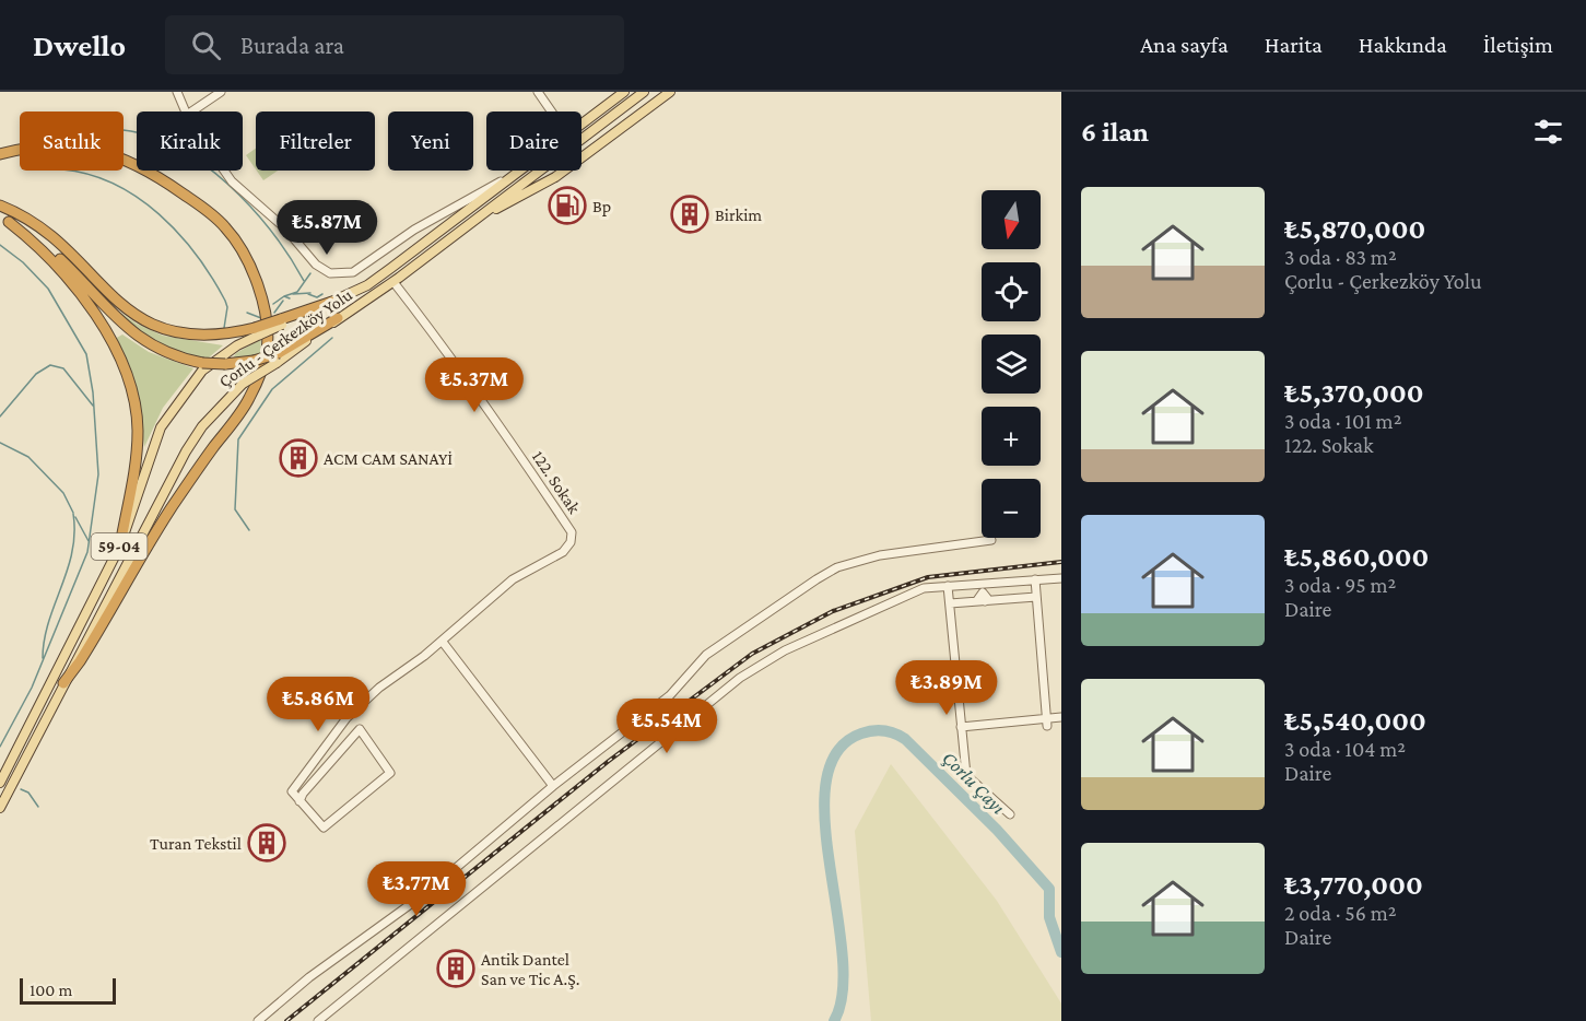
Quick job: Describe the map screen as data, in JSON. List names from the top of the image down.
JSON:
{
  "streets": {
    "main road": ["Çorlu - Çerkezköy Yolu", "59-04"],
    "street": ["122. Sokak"]
  },
  "crossings": [
    ["Çorlu - Çerkezköy Yolu", "122. Sokak"]
  ],
  "water": ["Çorlu Çayı"],
  "places": {
    "fuel station": ["Bp"],
    "building": [
      "Birkim",
      "ACM CAM SANAYİ",
      "Turan Tekstil",
      "Antik Dantel San ve Tic A.Ş."
    ]
  },
  "scale_bar": "100 m",
  "north": "bottom",
  "page": {
    "header": "Dwello",
    "search": "Burada ara",
    "nav": [
      "Ana sayfa",
      "Harita",
      "Hakkında",
      "İletişim"
    ],
    "heading": "6 ilan",
    "chip": [
      "Satılık",
      "Kiralık",
      "Filtreler",
      "Yeni",
      "Daire"
    ],
    "list": [
      {
        "name": "₺5,870,000",
        "note": "3 oda · 83 m² · Çorlu - Çerkezköy Yolu"
      },
      {
        "name": "₺5,370,000",
        "note": "3 oda · 101 m² · 122. Sokak"
      },
      {
        "name": "₺5,860,000",
        "note": "3 oda · 95 m² · Daire"
      },
      {
        "name": "₺5,540,000",
        "note": "3 oda · 104 m² · Daire"
      },
      {
        "name": "₺3,770,000",
        "note": "2 oda · 56 m² · Daire"
      }
    ],
    "map_buttons": ["+", "−"],
    "price": [
      "₺5.87M",
      "₺5.37M",
      "₺3.89M",
      "₺5.86M",
      "₺5.54M",
      "₺3.77M"
    ],
    "scale": "100 m"
  }
}
